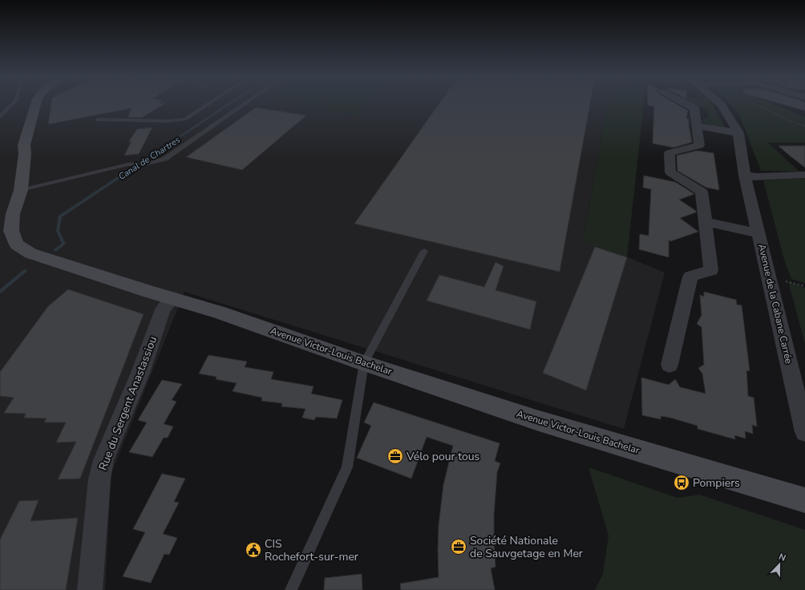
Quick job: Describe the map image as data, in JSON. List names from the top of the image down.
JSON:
{
  "streets": {
    "main road": ["Avenue Victor-Louis Bachelar"],
    "street": ["Avenue de la Cabane Carrée", "Rue du Sergent Anastassiou"]
  },
  "crossings": [
    ["Avenue Victor-Louis Bachelar", "Rue du Sergent Anastassiou"]
  ],
  "water": ["Canal de Chartres"],
  "places": {
    "office": ["Vélo pour tous", "Société Nationale de Sauvgetage en Mer"],
    "bus stop": ["Pompiers"],
    "public building": ["CIS Rochefort-sur-mer"]
  },
  "north": "top"
}
